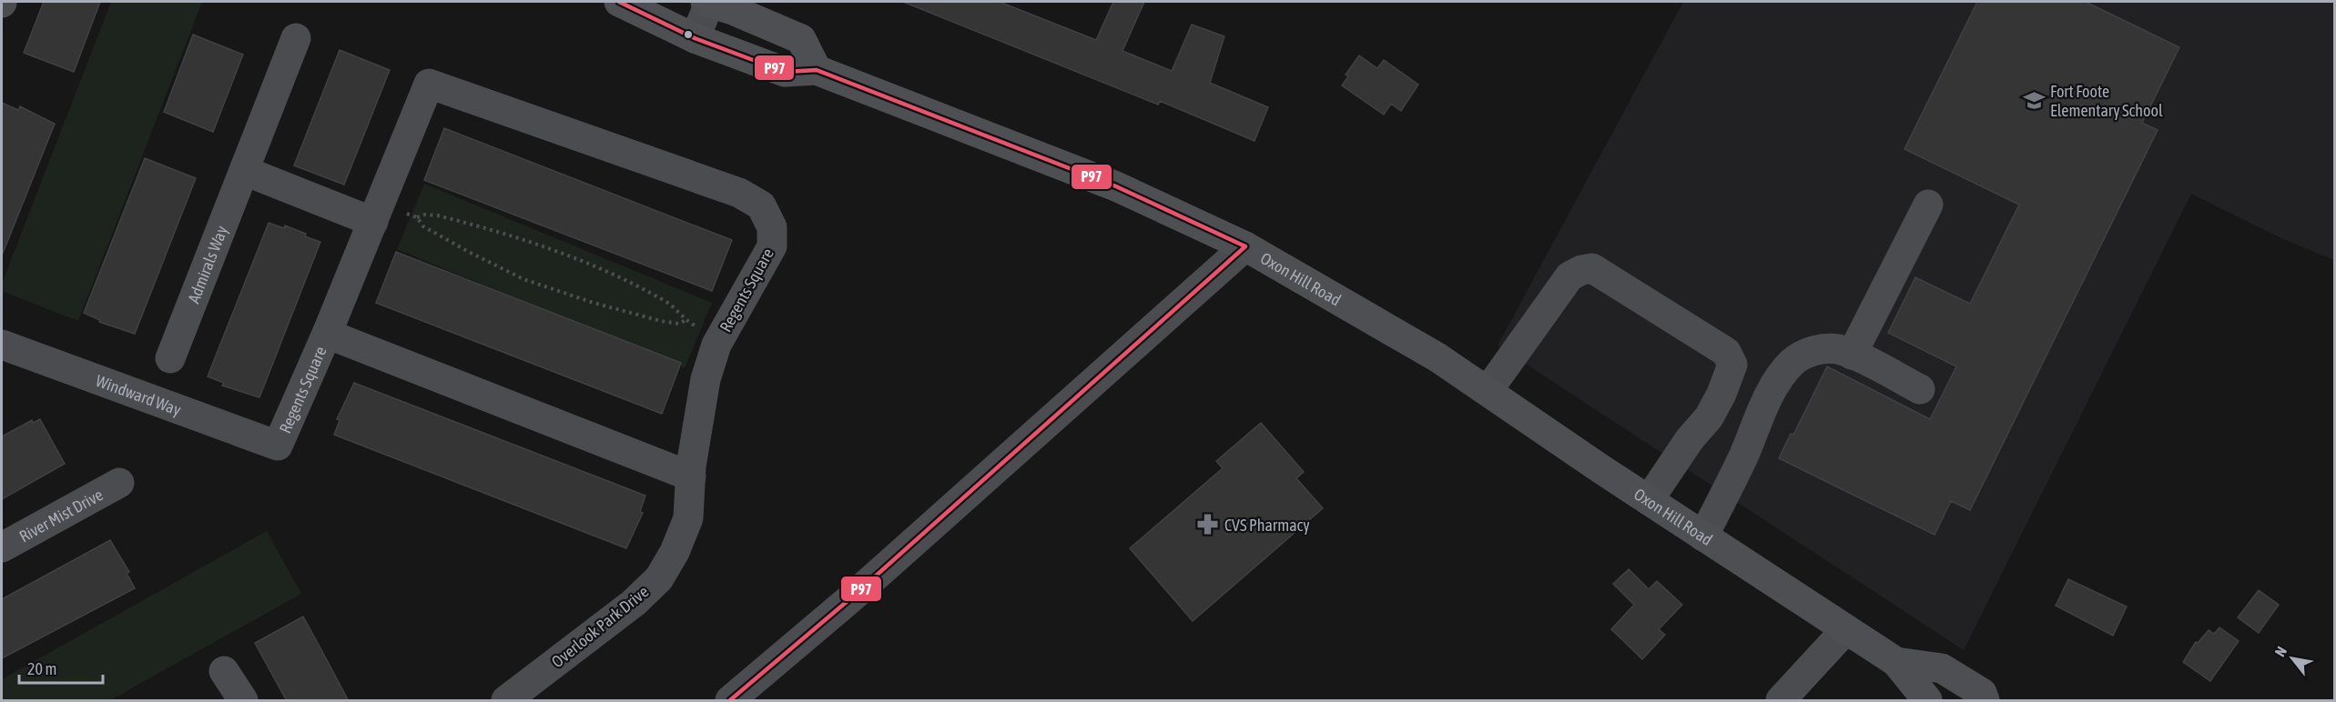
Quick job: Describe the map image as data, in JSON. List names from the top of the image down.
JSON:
{
  "streets": {
    "main road": ["Oxon Hill Road"],
    "street": [
      "Admirals Way",
      "Regents Square",
      "Windward Way",
      "River Mist Drive",
      "Overlook Park Drive"
    ]
  },
  "crossings": [
    ["Regents Square", "Windward Way"],
    ["Regents Square", "Overlook Park Drive"]
  ],
  "places": {
    "school or university": ["Fort Foote Elementary School"],
    "pharmacy": ["CVS Pharmacy"]
  },
  "lines": ["transit line P97"],
  "scale_bar": "20 m",
  "north": "top left"
}
